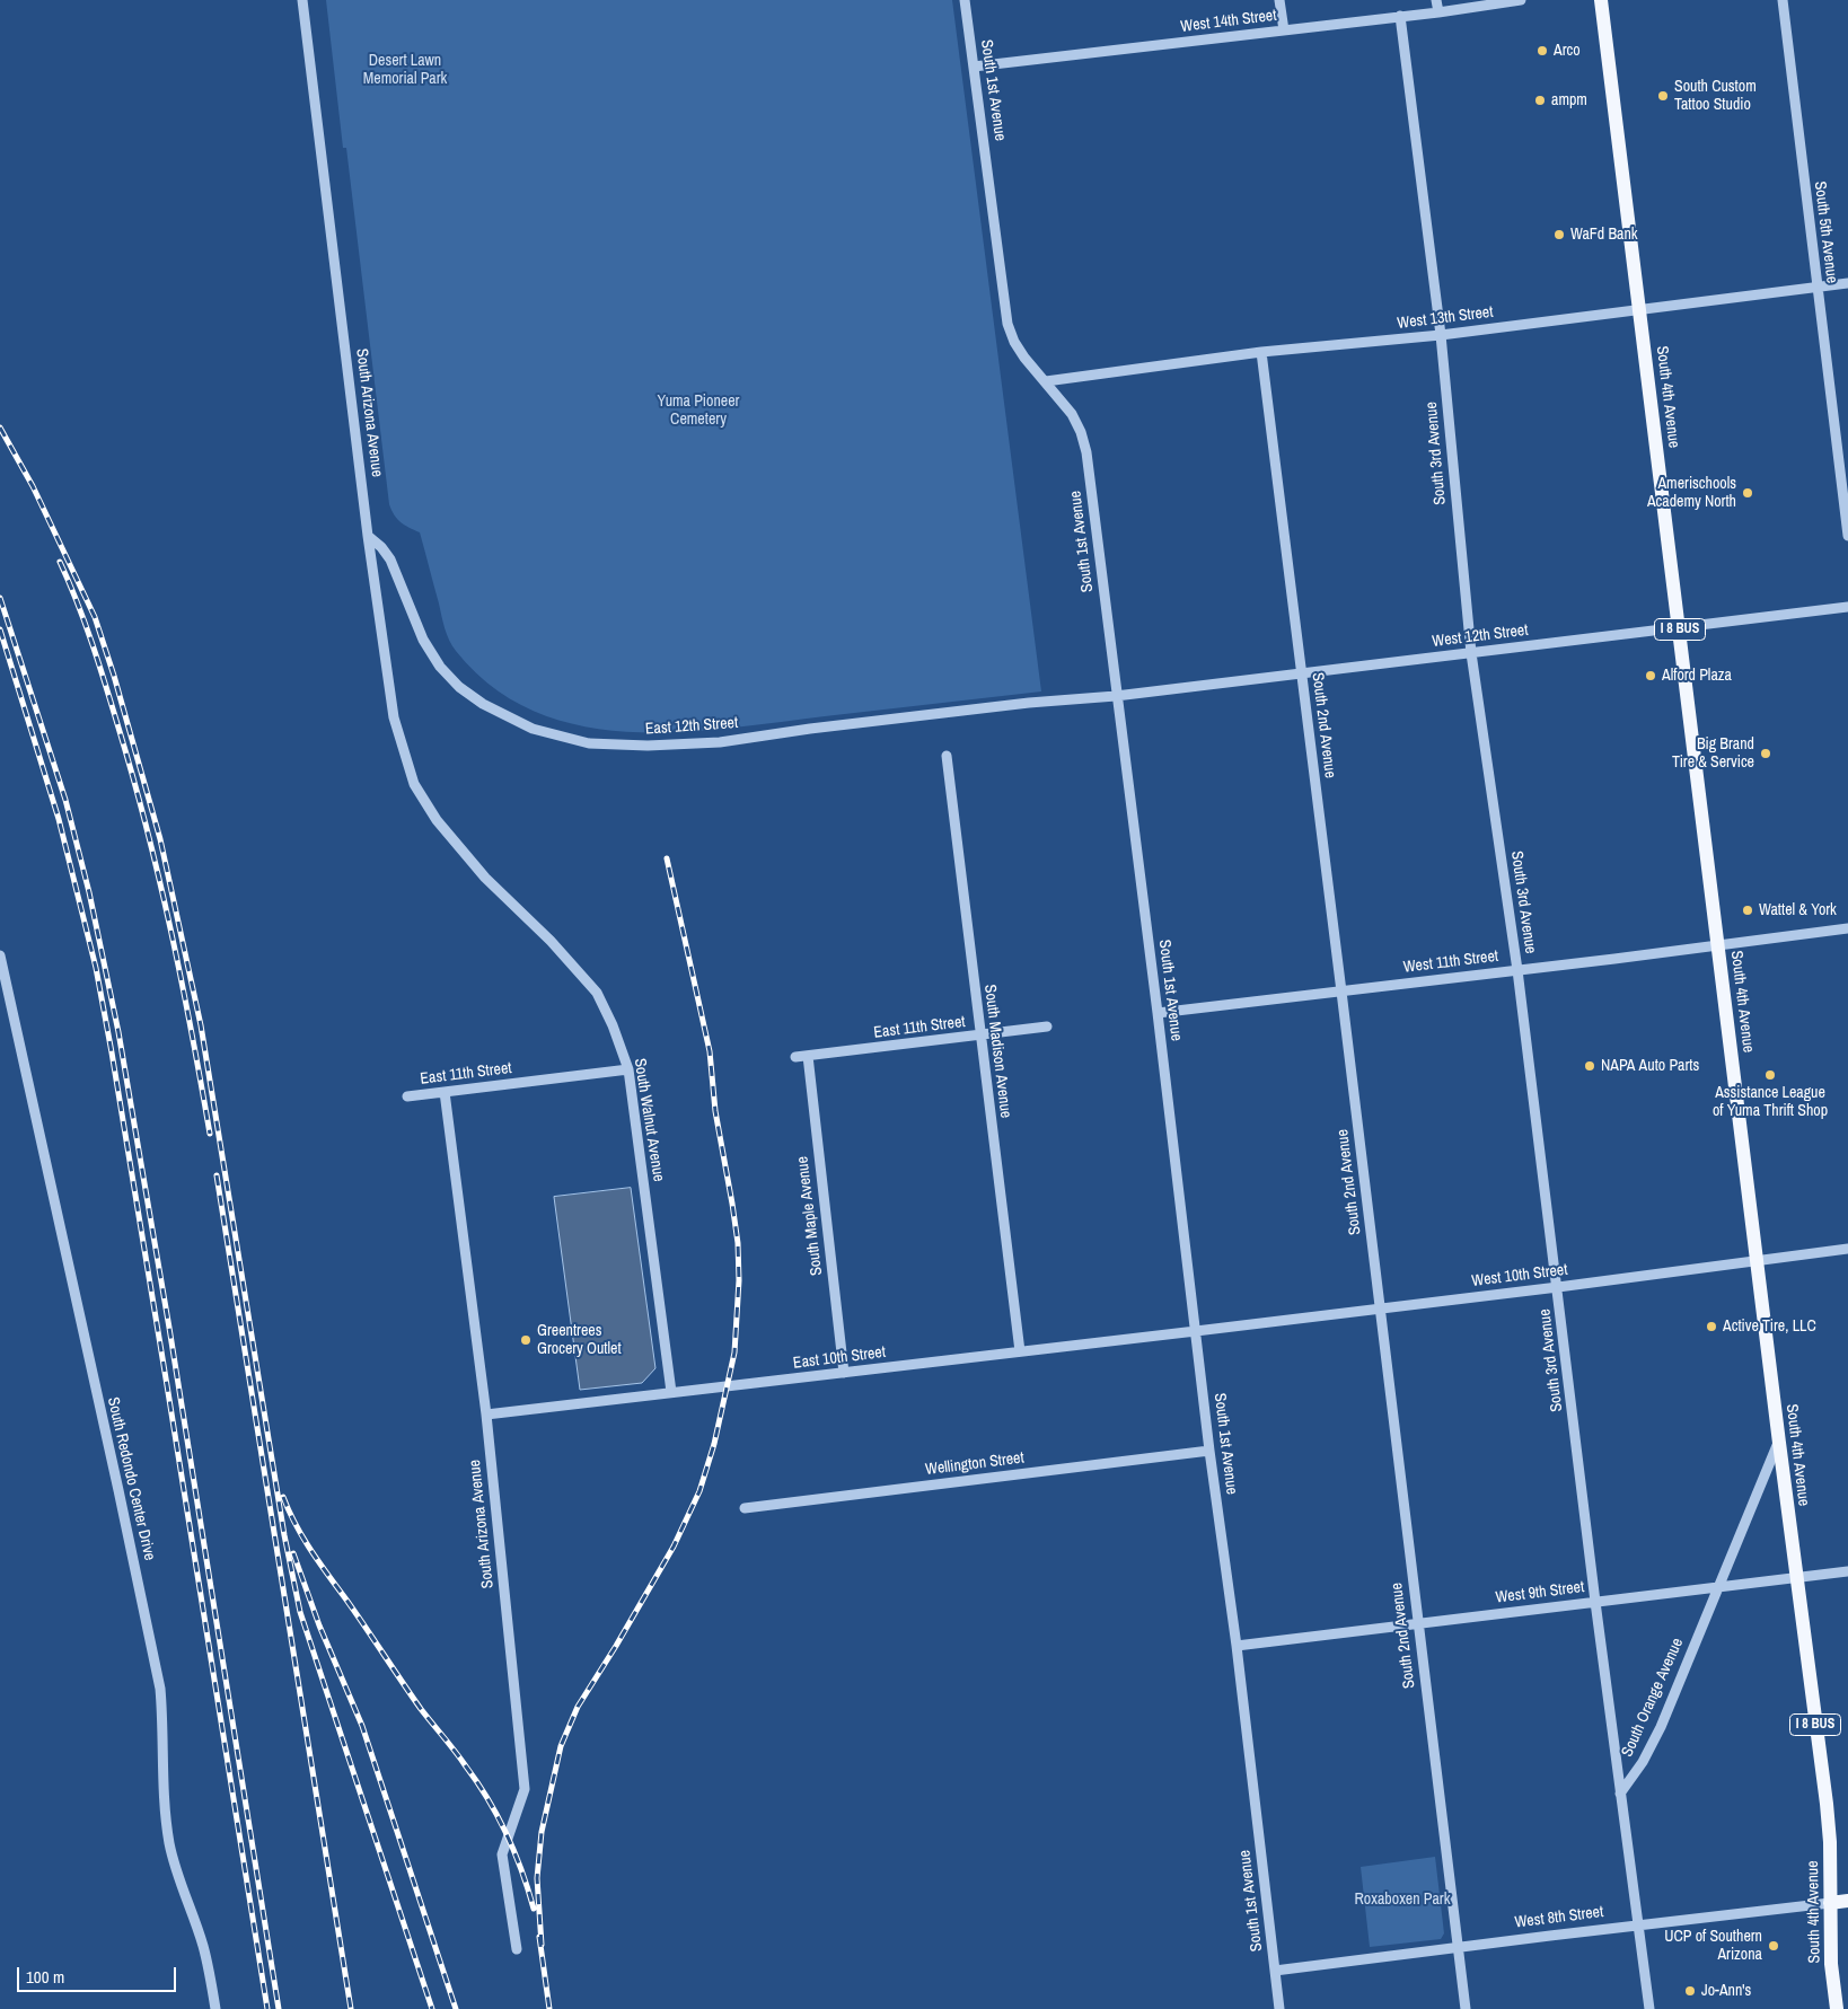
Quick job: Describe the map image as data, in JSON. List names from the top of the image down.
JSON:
{
  "streets": {
    "main road": ["South 4th Avenue", "I 8 BUS", "West 8th Street"],
    "street": [
      "West 14th Street",
      "South 1st Avenue",
      "South 5th Avenue",
      "West 13th Street",
      "South Arizona Avenue",
      "South 3rd Avenue",
      "West 12th Street",
      "South 2nd Avenue",
      "East 12th Street",
      "West 11th Street",
      "East 11th Street",
      "South Madison Avenue",
      "South Walnut Avenue",
      "South Maple Avenue",
      "West 10th Street",
      "East 10th Street",
      "Wellington Street",
      "South Redondo Center Drive",
      "West 9th Street",
      "South Orange Avenue"
    ]
  },
  "crossings": [
    ["West 14th Street", "South 1st Avenue"],
    ["West 14th Street", "South 3rd Avenue"],
    ["South 1st Avenue", "West 13th Street"],
    ["South 1st Avenue", "West 12th Street"],
    ["South 1st Avenue", "East 12th Street"],
    ["South 1st Avenue", "West 11th Street"],
    ["South 1st Avenue", "West 10th Street"],
    ["South 1st Avenue", "East 10th Street"],
    ["South 1st Avenue", "Wellington Street"],
    ["South 1st Avenue", "West 9th Street"],
    ["South 1st Avenue", "West 8th Street"],
    ["South 5th Avenue", "West 13th Street"],
    ["West 13th Street", "South 4th Avenue"],
    ["West 13th Street", "South 3rd Avenue"],
    ["West 13th Street", "South 2nd Avenue"],
    ["South 4th Avenue", "West 12th Street"],
    ["South 4th Avenue", "West 11th Street"],
    ["South 4th Avenue", "West 10th Street"],
    ["South 4th Avenue", "West 9th Street"],
    ["South 4th Avenue", "South Orange Avenue"],
    ["South 4th Avenue", "West 8th Street"],
    ["South Arizona Avenue", "East 12th Street"],
    ["South Arizona Avenue", "East 11th Street"],
    ["South Arizona Avenue", "South Walnut Avenue"],
    ["South Arizona Avenue", "East 10th Street"],
    ["South 3rd Avenue", "West 12th Street"],
    ["South 3rd Avenue", "West 11th Street"],
    ["South 3rd Avenue", "West 10th Street"],
    ["South 3rd Avenue", "West 9th Street"],
    ["South 3rd Avenue", "South Orange Avenue"],
    ["West 12th Street", "South 2nd Avenue"],
    ["West 12th Street", "East 12th Street"],
    ["South 2nd Avenue", "West 11th Street"],
    ["South 2nd Avenue", "West 10th Street"],
    ["South 2nd Avenue", "West 9th Street"],
    ["South 2nd Avenue", "West 8th Street"],
    ["East 11th Street", "South Madison Avenue"],
    ["East 11th Street", "South Walnut Avenue"],
    ["East 11th Street", "South Maple Avenue"],
    ["South Madison Avenue", "East 10th Street"],
    ["South Walnut Avenue", "East 10th Street"],
    ["South Maple Avenue", "East 10th Street"],
    ["West 10th Street", "East 10th Street"],
    ["West 9th Street", "South Orange Avenue"]
  ],
  "parks": ["Desert Lawn Memorial Park", "Yuma Pioneer Cemetery", "Roxaboxen Park"],
  "places": [
    "Arco",
    "South Custom Tattoo Studio",
    "ampm",
    "WaFd Bank",
    "Amerischools Academy North",
    "Alford Plaza",
    "Big Brand Tire & Service",
    "Wattel & York",
    "NAPA Auto Parts",
    "Assistance League of Yuma Thrift Shop",
    "Active Tire, LLC",
    "Greentrees Grocery Outlet",
    "UCP of Southern Arizona",
    "Jo-Ann's"
  ],
  "scale_bar": "100 m"
}
